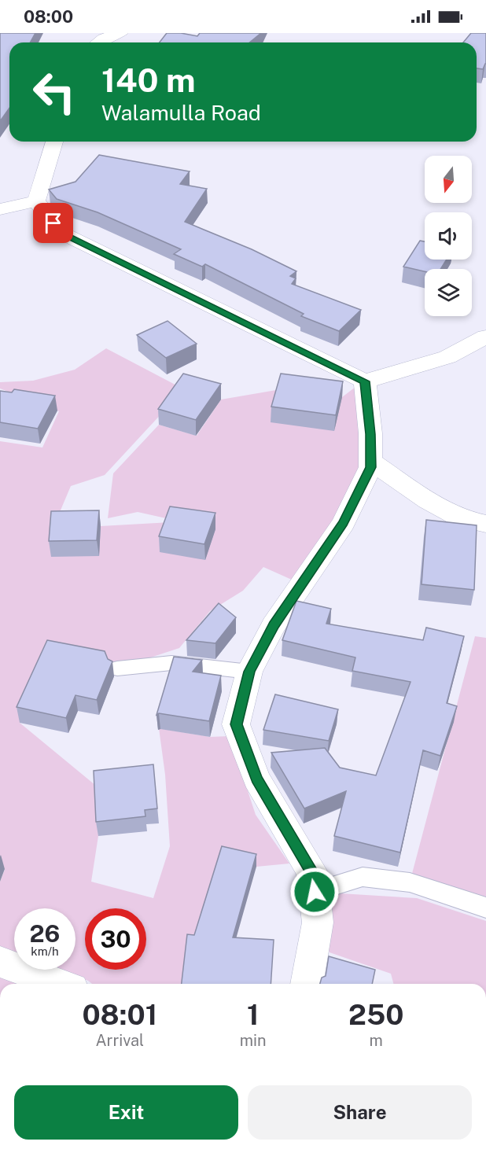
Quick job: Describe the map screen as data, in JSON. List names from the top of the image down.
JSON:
{
  "north": "bottom",
  "page": {
    "status": "08:00",
    "turn": ["140 m", "Walamulla Road"],
    "speed": "26 km/h",
    "limit": "30",
    "eta": [
      "08:01",
      "Arrival",
      "1",
      "min",
      "250",
      "m"
    ],
    "buttons": ["Exit", "Share"]
  }
}
